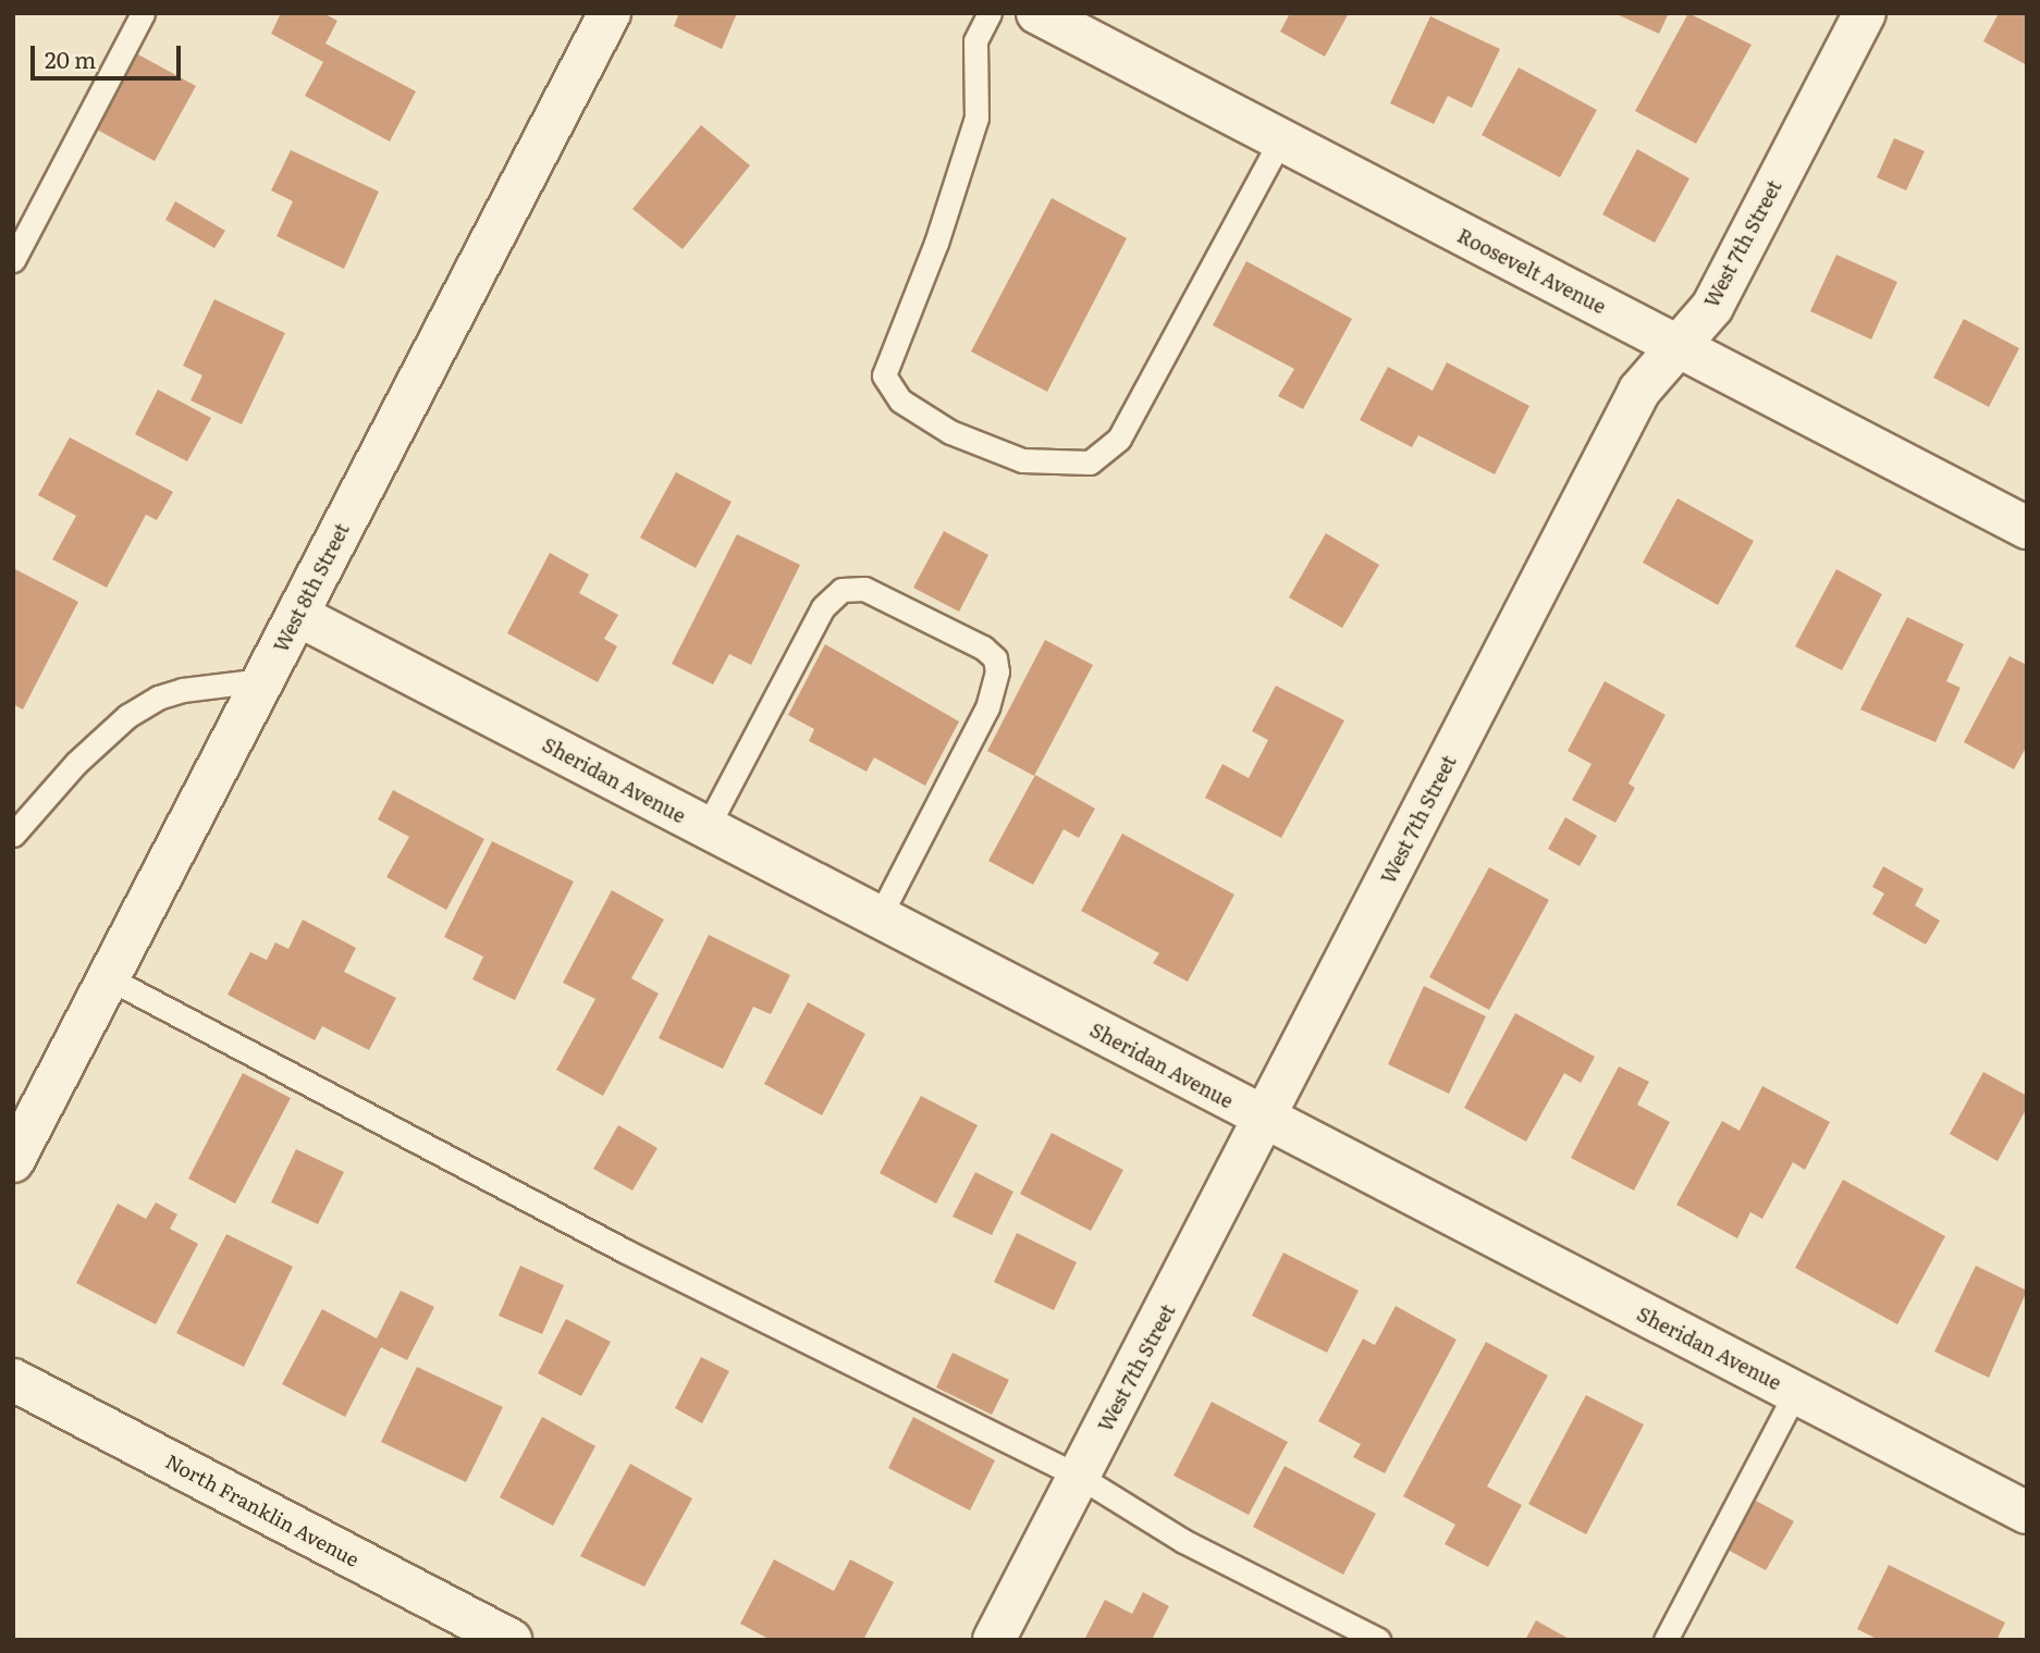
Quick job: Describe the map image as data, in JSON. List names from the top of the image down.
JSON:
{
  "streets": {
    "street": [
      "West 7th Street",
      "Roosevelt Avenue",
      "West 8th Street",
      "Sheridan Avenue",
      "North Franklin Avenue"
    ]
  },
  "crossings": [
    ["West 7th Street", "Roosevelt Avenue"],
    ["West 7th Street", "Sheridan Avenue"],
    ["West 8th Street", "Sheridan Avenue"]
  ],
  "scale_bar": "20 m"
}
